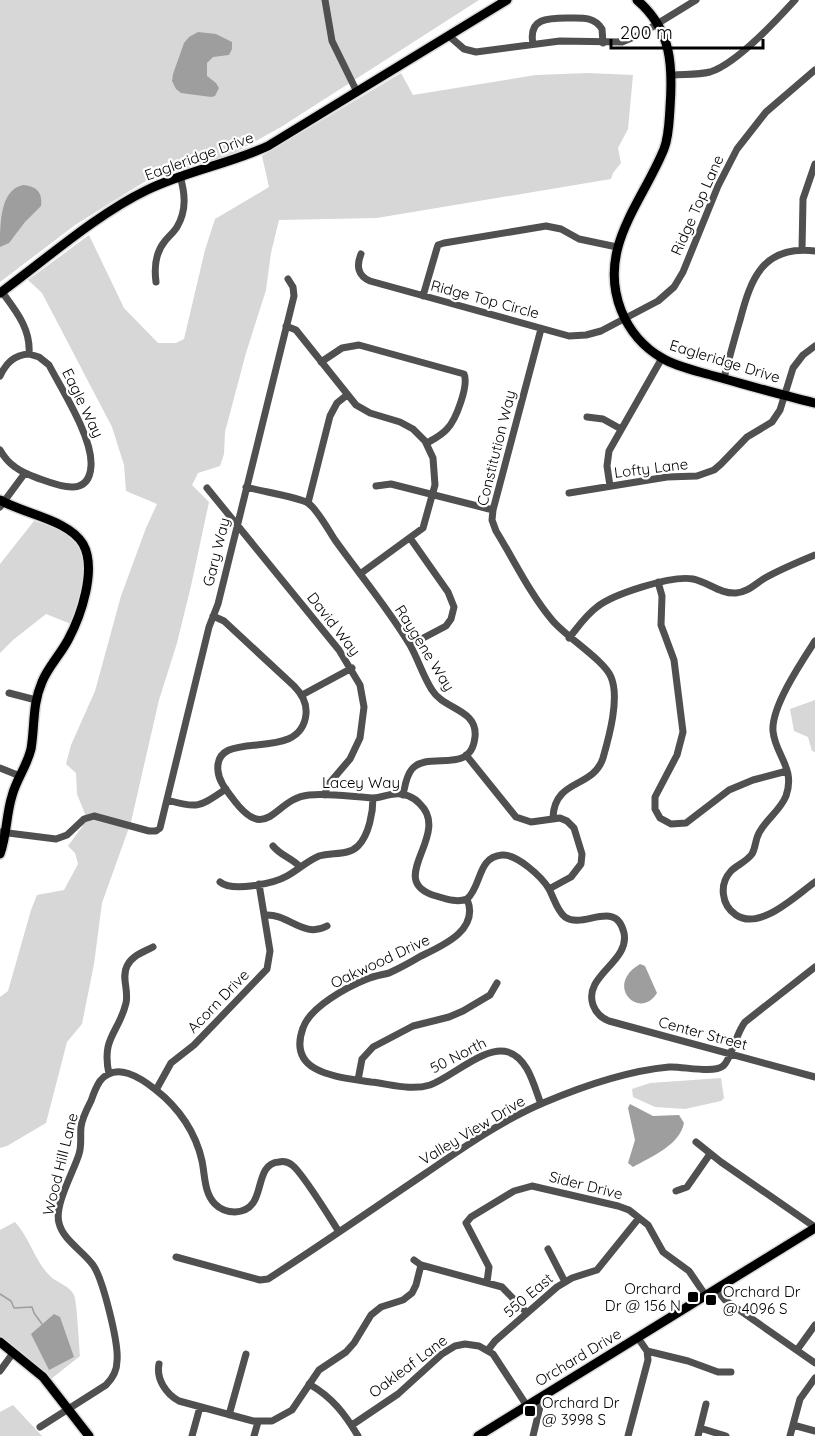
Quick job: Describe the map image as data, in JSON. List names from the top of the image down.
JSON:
{
  "streets": {
    "main road": ["Eagleridge Drive", "Orchard Drive"],
    "street": [
      "Ridge Top Lane",
      "Ridge Top Circle",
      "Eagle Way",
      "Constitution Way",
      "Lofty Lane",
      "Gary Way",
      "David Way",
      "Raygene Way",
      "Lacey Way",
      "Oakwood Drive",
      "Acorn Drive",
      "Center Street",
      "50 North",
      "Valley View Drive",
      "Wood Hill Lane",
      "Sider Drive",
      "550 East",
      "Oakleaf Lane"
    ]
  },
  "crossings": [
    ["Eagleridge Drive", "Ridge Top Lane"],
    ["Eagleridge Drive", "Ridge Top Circle"],
    ["Eagleridge Drive", "Lofty Lane"],
    ["Ridge Top Lane", "Ridge Top Circle"],
    ["Ridge Top Circle", "Constitution Way"],
    ["Gary Way", "David Way"],
    ["David Way", "Lacey Way"],
    ["Lacey Way", "Oakwood Drive"],
    ["Oakwood Drive", "50 North"],
    ["Center Street", "Valley View Drive"],
    ["50 North", "Valley View Drive"],
    ["Sider Drive", "550 East"],
    ["Sider Drive", "Orchard Drive"],
    ["550 East", "Oakleaf Lane"]
  ],
  "places": {
    "transit": ["Orchard Dr @ 156 N", "Orchard Dr @ 4096 S", "Orchard Dr @ 3998 S"]
  },
  "scale_bar": "200 m"
}
